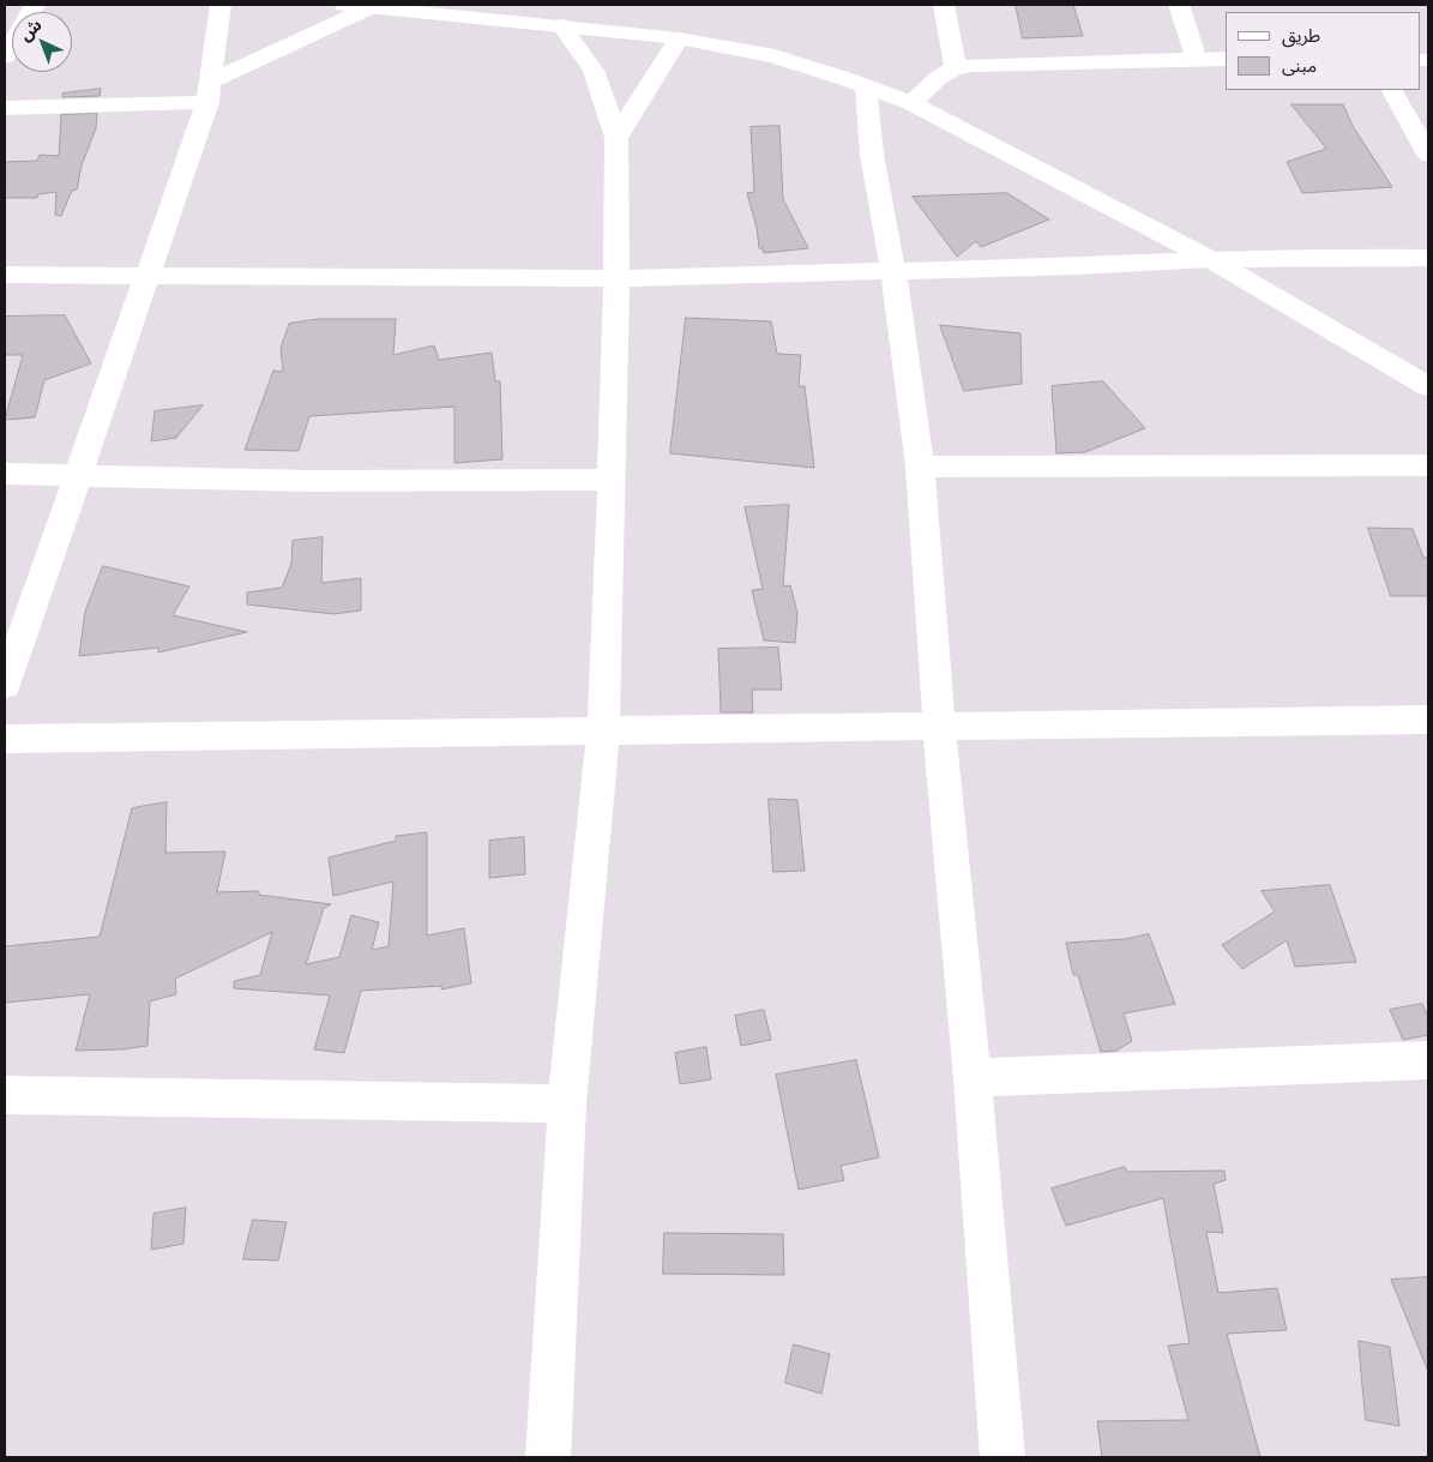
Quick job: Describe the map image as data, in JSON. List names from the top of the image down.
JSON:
{
  "legend": ["طريق", "مبنى"],
  "north": "top left"
}
